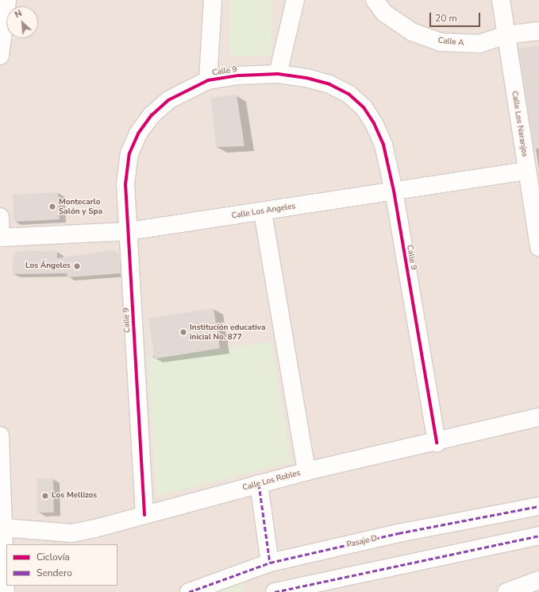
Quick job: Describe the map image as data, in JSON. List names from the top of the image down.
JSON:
{
  "streets": {
    "street": [
      "Calle A",
      "Calle 9",
      "Calle Los Naranjos",
      "Calle Los Angeles",
      "Calle Los Robles",
      "Pasaje D"
    ]
  },
  "crossings": [
    ["Calle A", "Calle Los Naranjos"],
    ["Calle 9", "Calle Los Angeles"],
    ["Calle 9", "Calle Los Robles"],
    ["Calle Los Naranjos", "Calle Los Angeles"]
  ],
  "places": [
    "Montecarlo Salón y Spa",
    "Los Ángeles",
    "Institución educativa inicial No. 877",
    "Los Mellizos"
  ],
  "legend": ["Ciclovía", "Sendero"],
  "scale_bar": "20 m",
  "north": "top left"
}
